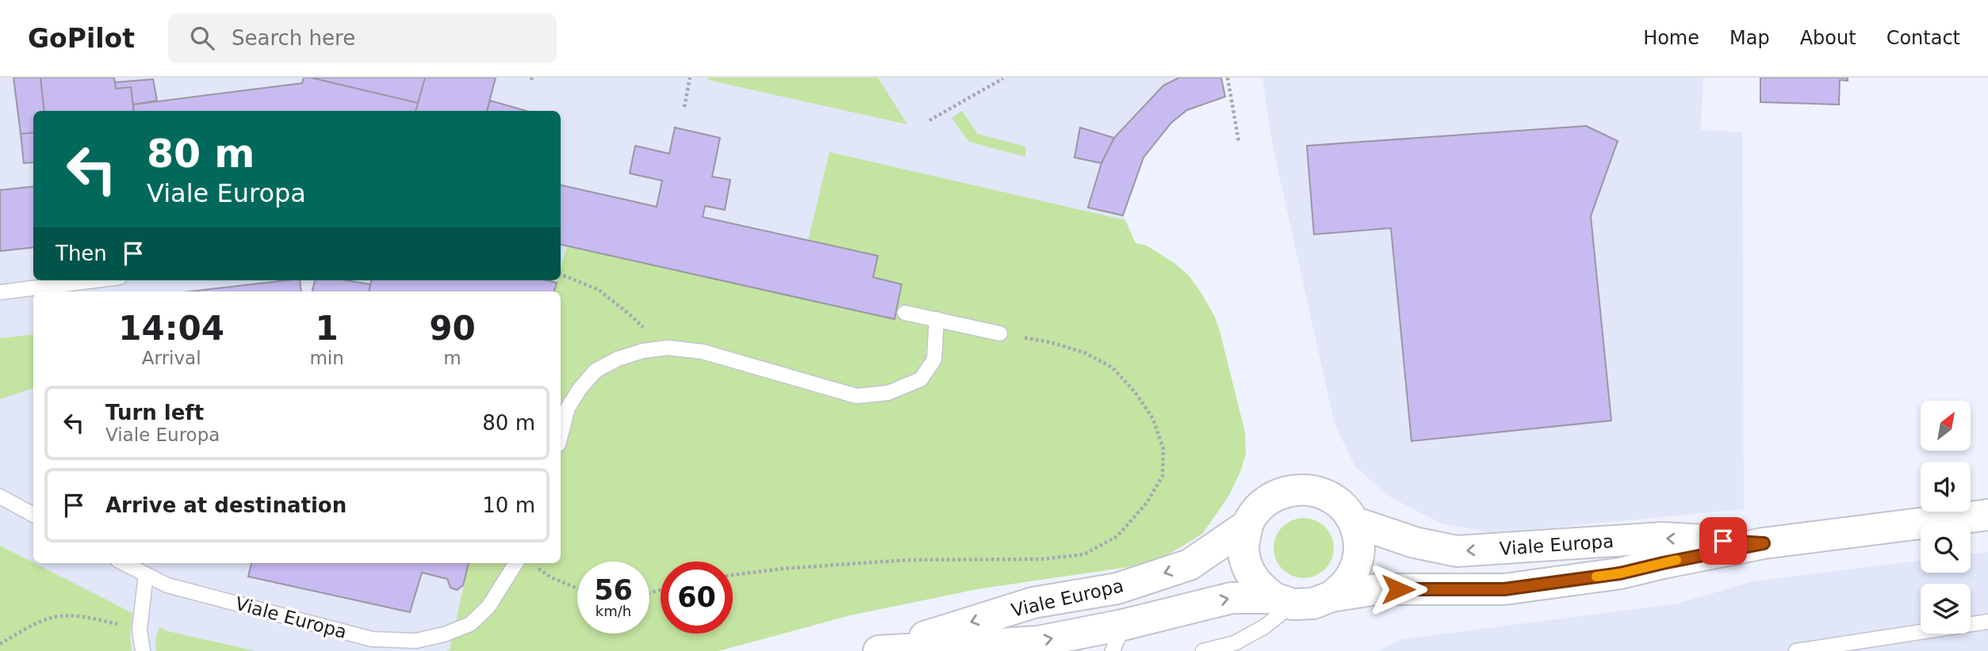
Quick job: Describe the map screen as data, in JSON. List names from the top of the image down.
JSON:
{
  "streets": {
    "main road": ["Viale Europa"]
  },
  "north": "top right",
  "page": {
    "header": "GoPilot",
    "search": "Search here",
    "nav": [
      "Home",
      "Map",
      "About",
      "Contact"
    ],
    "turn": ["80 m", "Viale Europa"],
    "then": "Then",
    "eta": [
      "14:04",
      "Arrival",
      "1",
      "min",
      "90",
      "m"
    ],
    "list": [
      {
        "name": "Turn left",
        "note": "Viale Europa",
        "value": "80 m"
      },
      {
        "name": "Arrive at destination",
        "value": "10 m"
      }
    ],
    "speed": "56 km/h",
    "limit": "60"
  }
}
